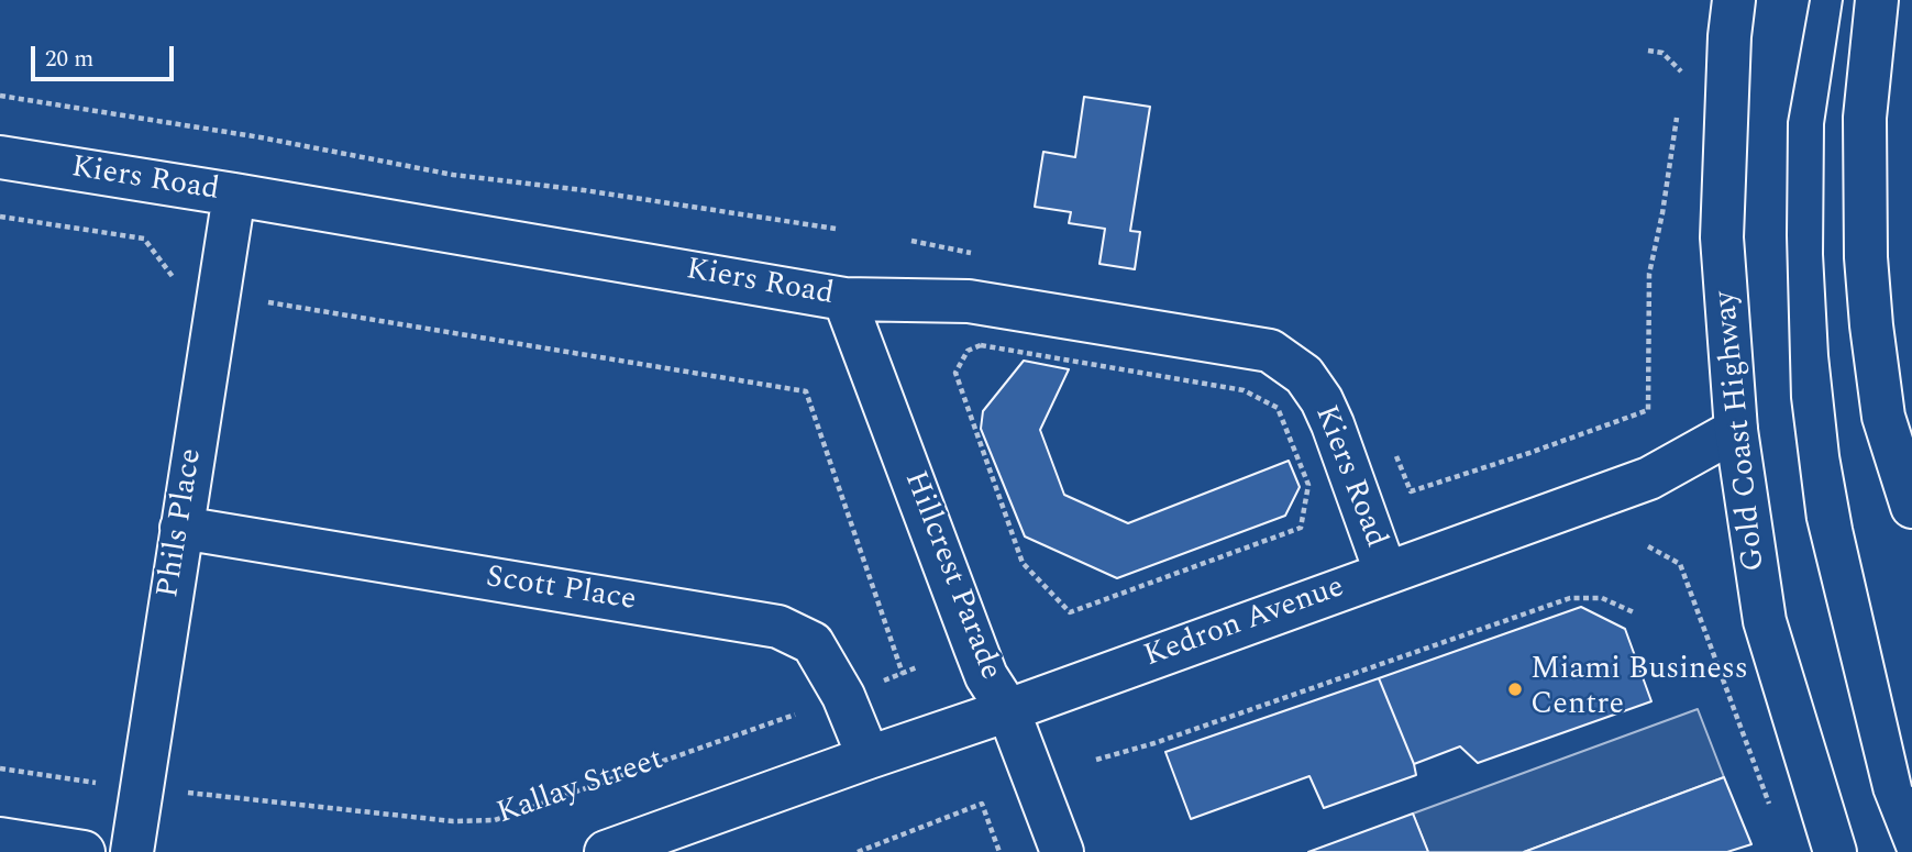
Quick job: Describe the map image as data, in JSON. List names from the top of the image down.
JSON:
{
  "streets": {
    "main road": [
      "Kiers Road",
      "Gold Coast Highway",
      "Phils Place",
      "Hillcrest Parade",
      "Scott Place",
      "Kedron Avenue"
    ],
    "path": ["Kallay Street"]
  },
  "crossings": [
    ["Kiers Road", "Phils Place"],
    ["Kiers Road", "Hillcrest Parade"],
    ["Kiers Road", "Kedron Avenue"],
    ["Gold Coast Highway", "Kedron Avenue"],
    ["Phils Place", "Scott Place"],
    ["Hillcrest Parade", "Kedron Avenue"]
  ],
  "places": ["Miami Business Centre"],
  "scale_bar": "20 m"
}
